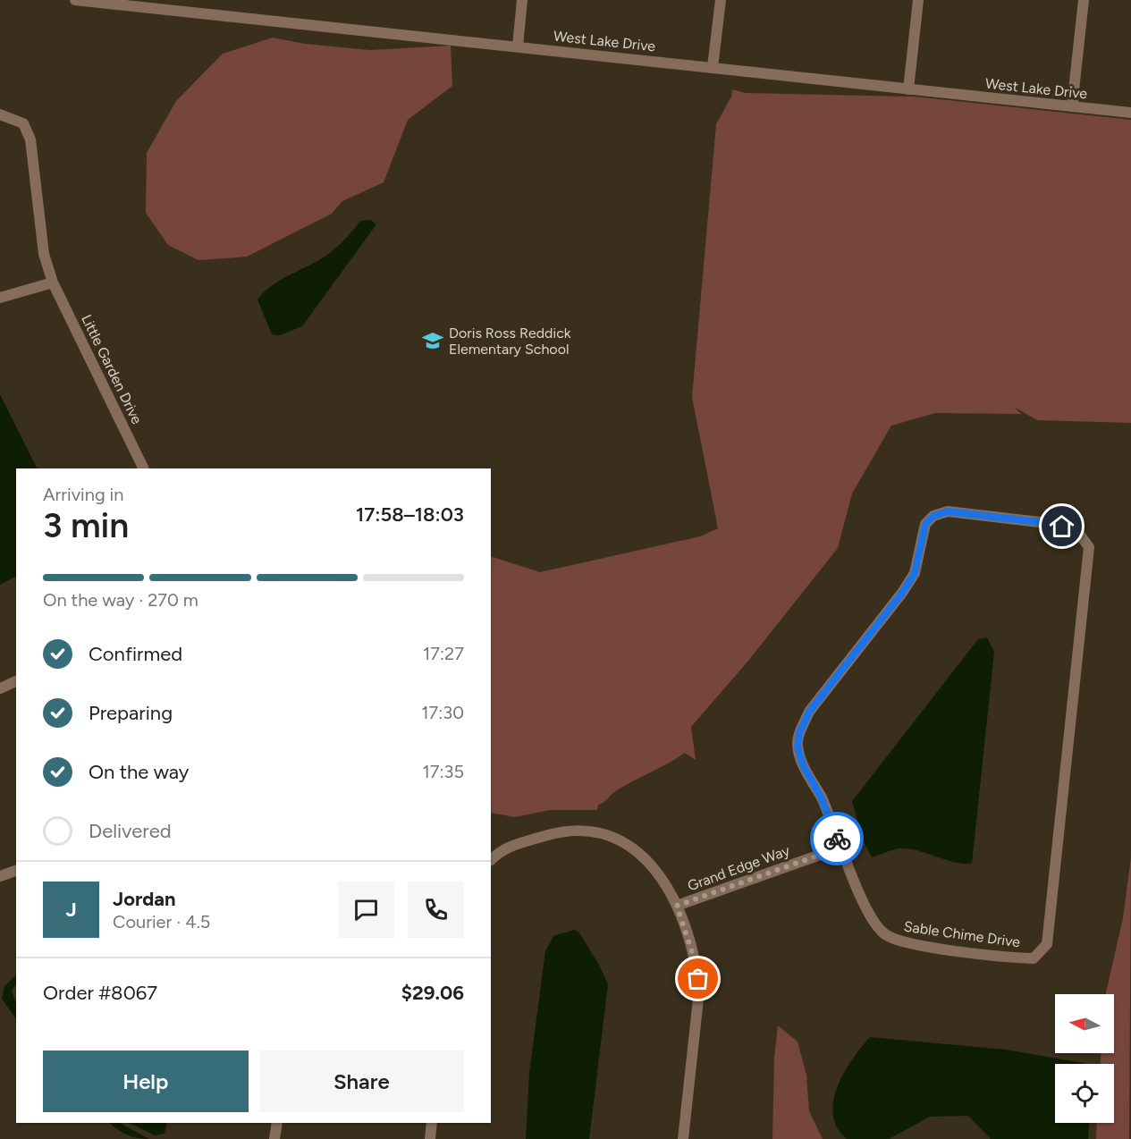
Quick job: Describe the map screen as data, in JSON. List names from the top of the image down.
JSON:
{
  "streets": {
    "street": [
      "West Lake Drive",
      "Little Garden Drive",
      "Grand Edge Way",
      "Sable Chime Drive"
    ]
  },
  "crossings": [
    ["Grand Edge Way", "Sable Chime Drive"]
  ],
  "places": {
    "school or university": ["Doris Ross Reddick Elementary School"]
  },
  "north": "left",
  "page": {
    "heading": ["3 min", "Arriving in", "17:58–18:03"],
    "panel": [
      "Jordan",
      "Courier · 4.5",
      "Order #8067",
      "$29.06"
    ],
    "bar": "On the way · 270 m",
    "list": [
      ["Confirmed", "17:27"],
      ["Preparing", "17:30"],
      ["On the way", "17:35"],
      "Delivered"
    ],
    "round": "J",
    "buttons": ["Help", "Share"]
  }
}
